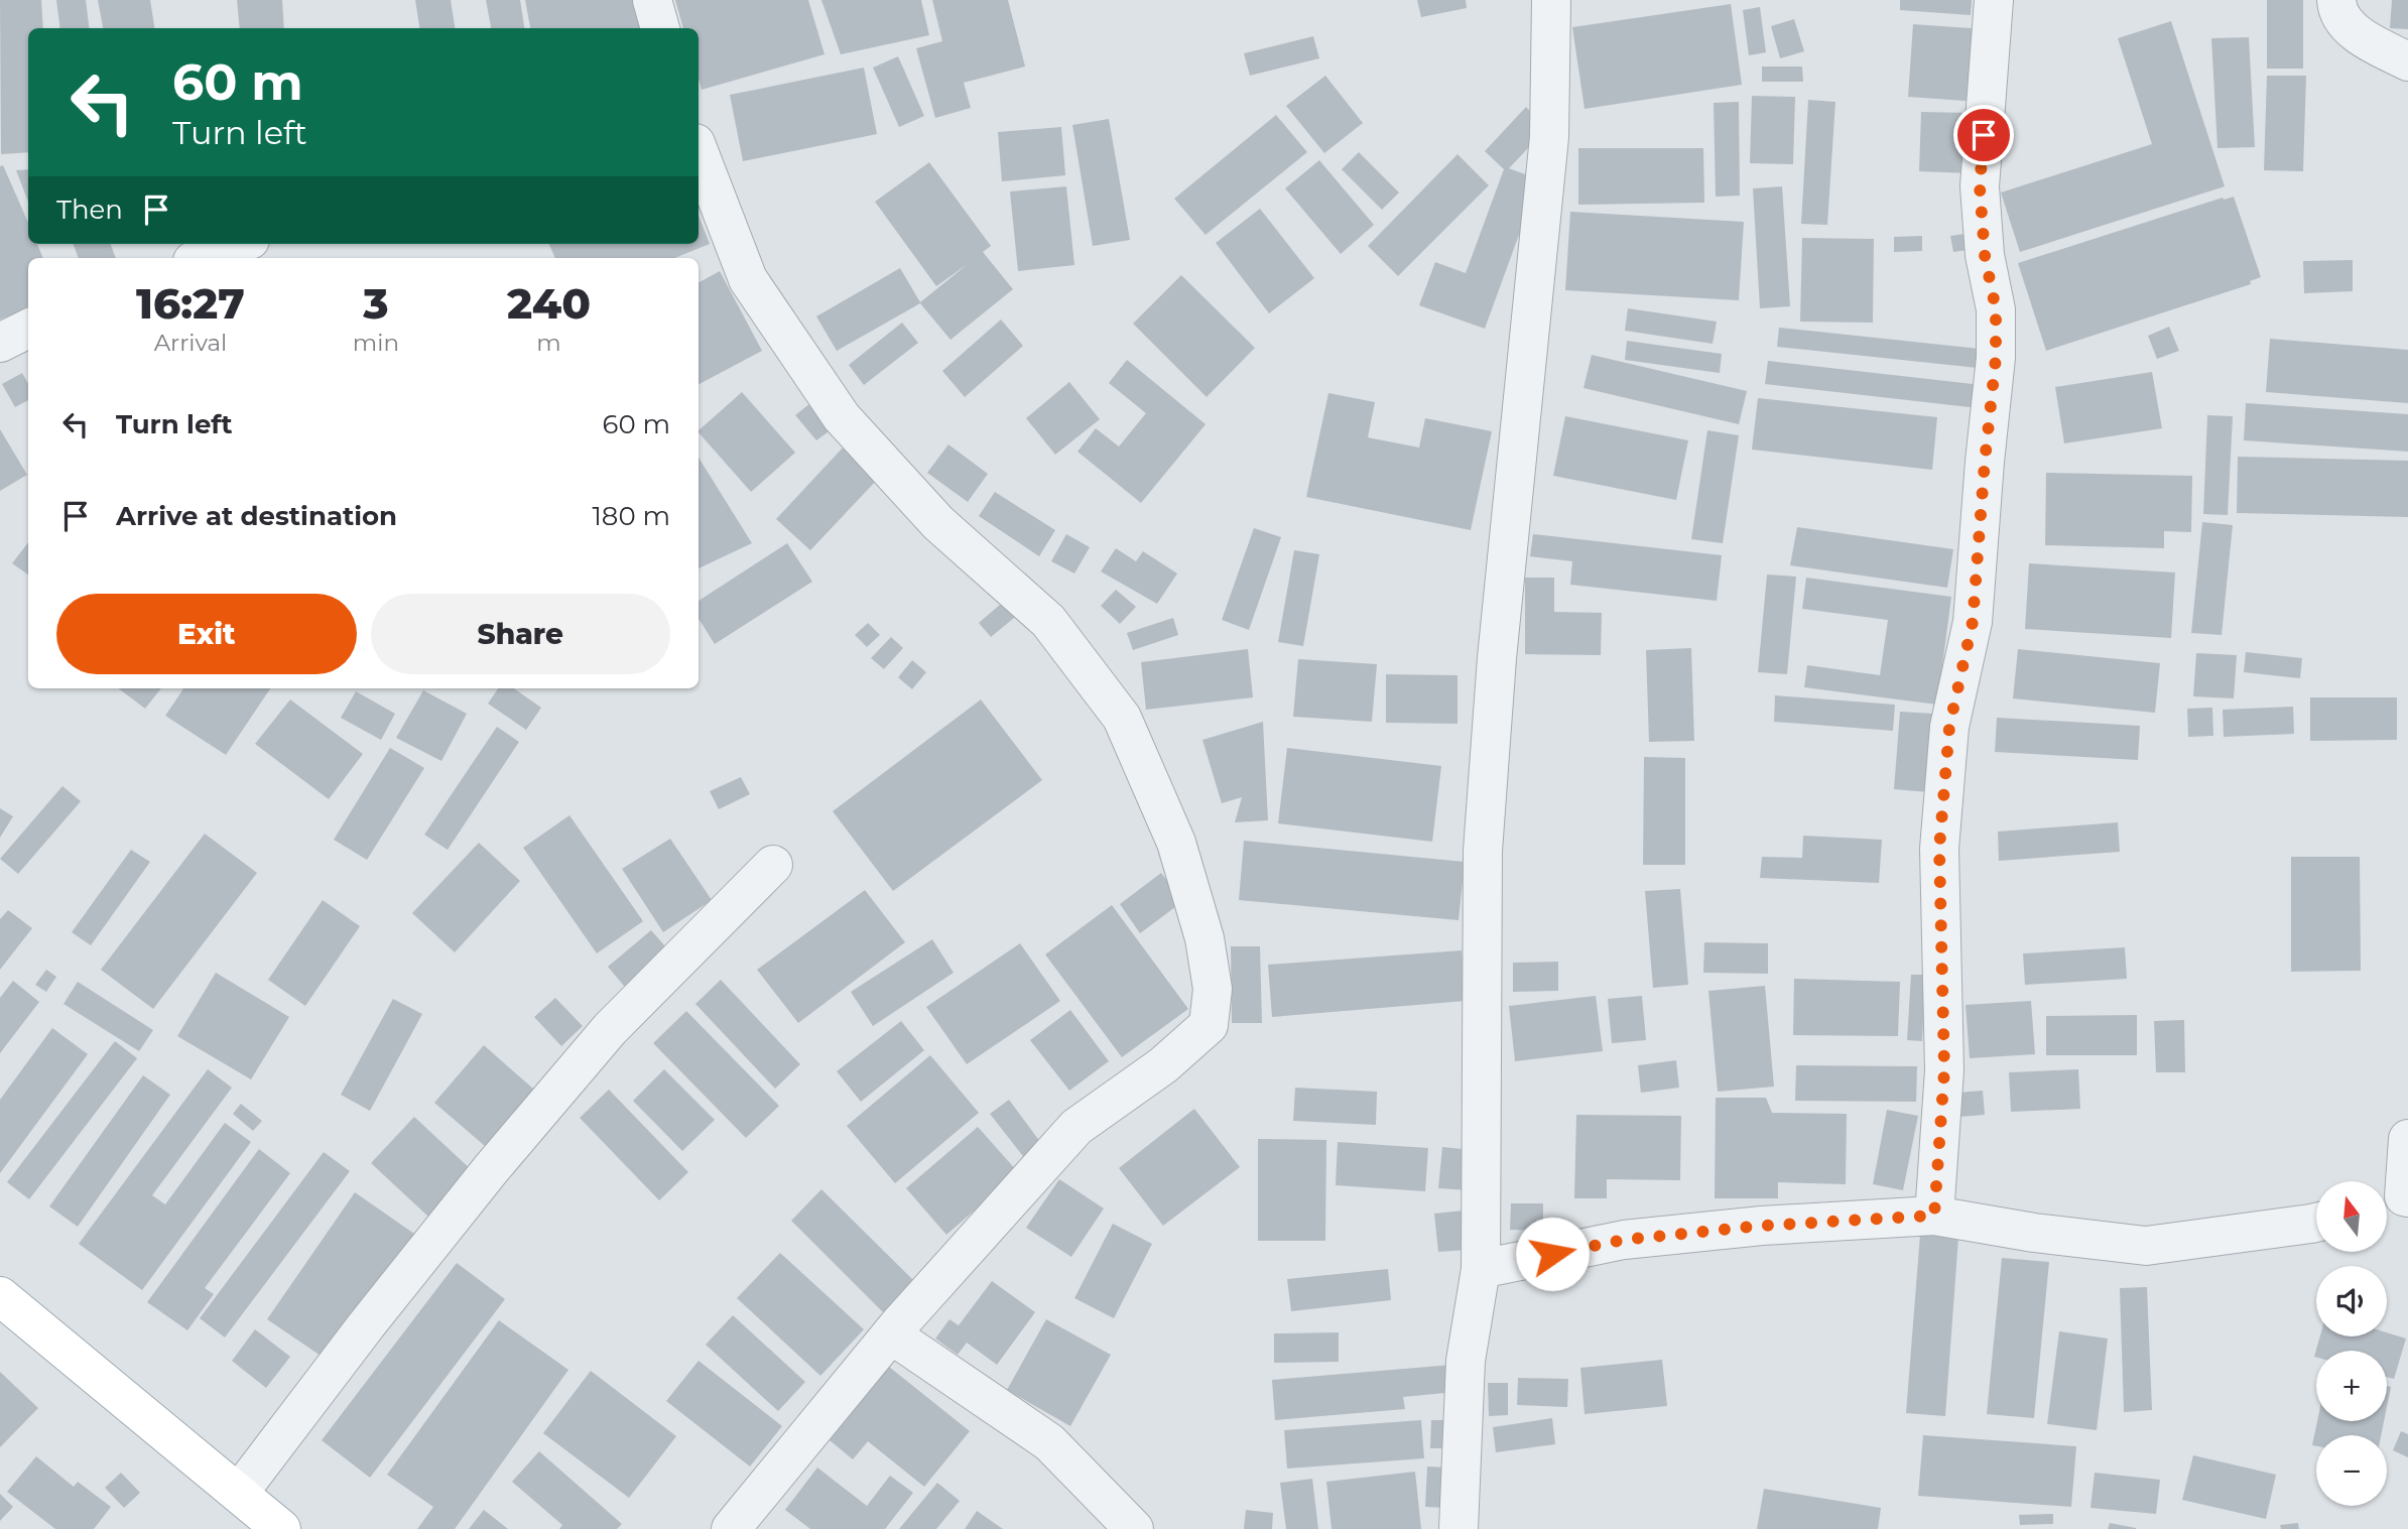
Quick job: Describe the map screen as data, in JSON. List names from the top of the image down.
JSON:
{
  "north": "top",
  "page": {
    "turn": ["60 m", "Turn left"],
    "then": "Then",
    "eta": [
      "16:27",
      "Arrival",
      "3",
      "min",
      "240",
      "m"
    ],
    "list": [
      {
        "name": "Turn left",
        "value": "60 m"
      },
      {
        "name": "Arrive at destination",
        "value": "180 m"
      }
    ],
    "buttons": ["Exit", "Share"],
    "map_buttons": ["+", "−"]
  }
}
